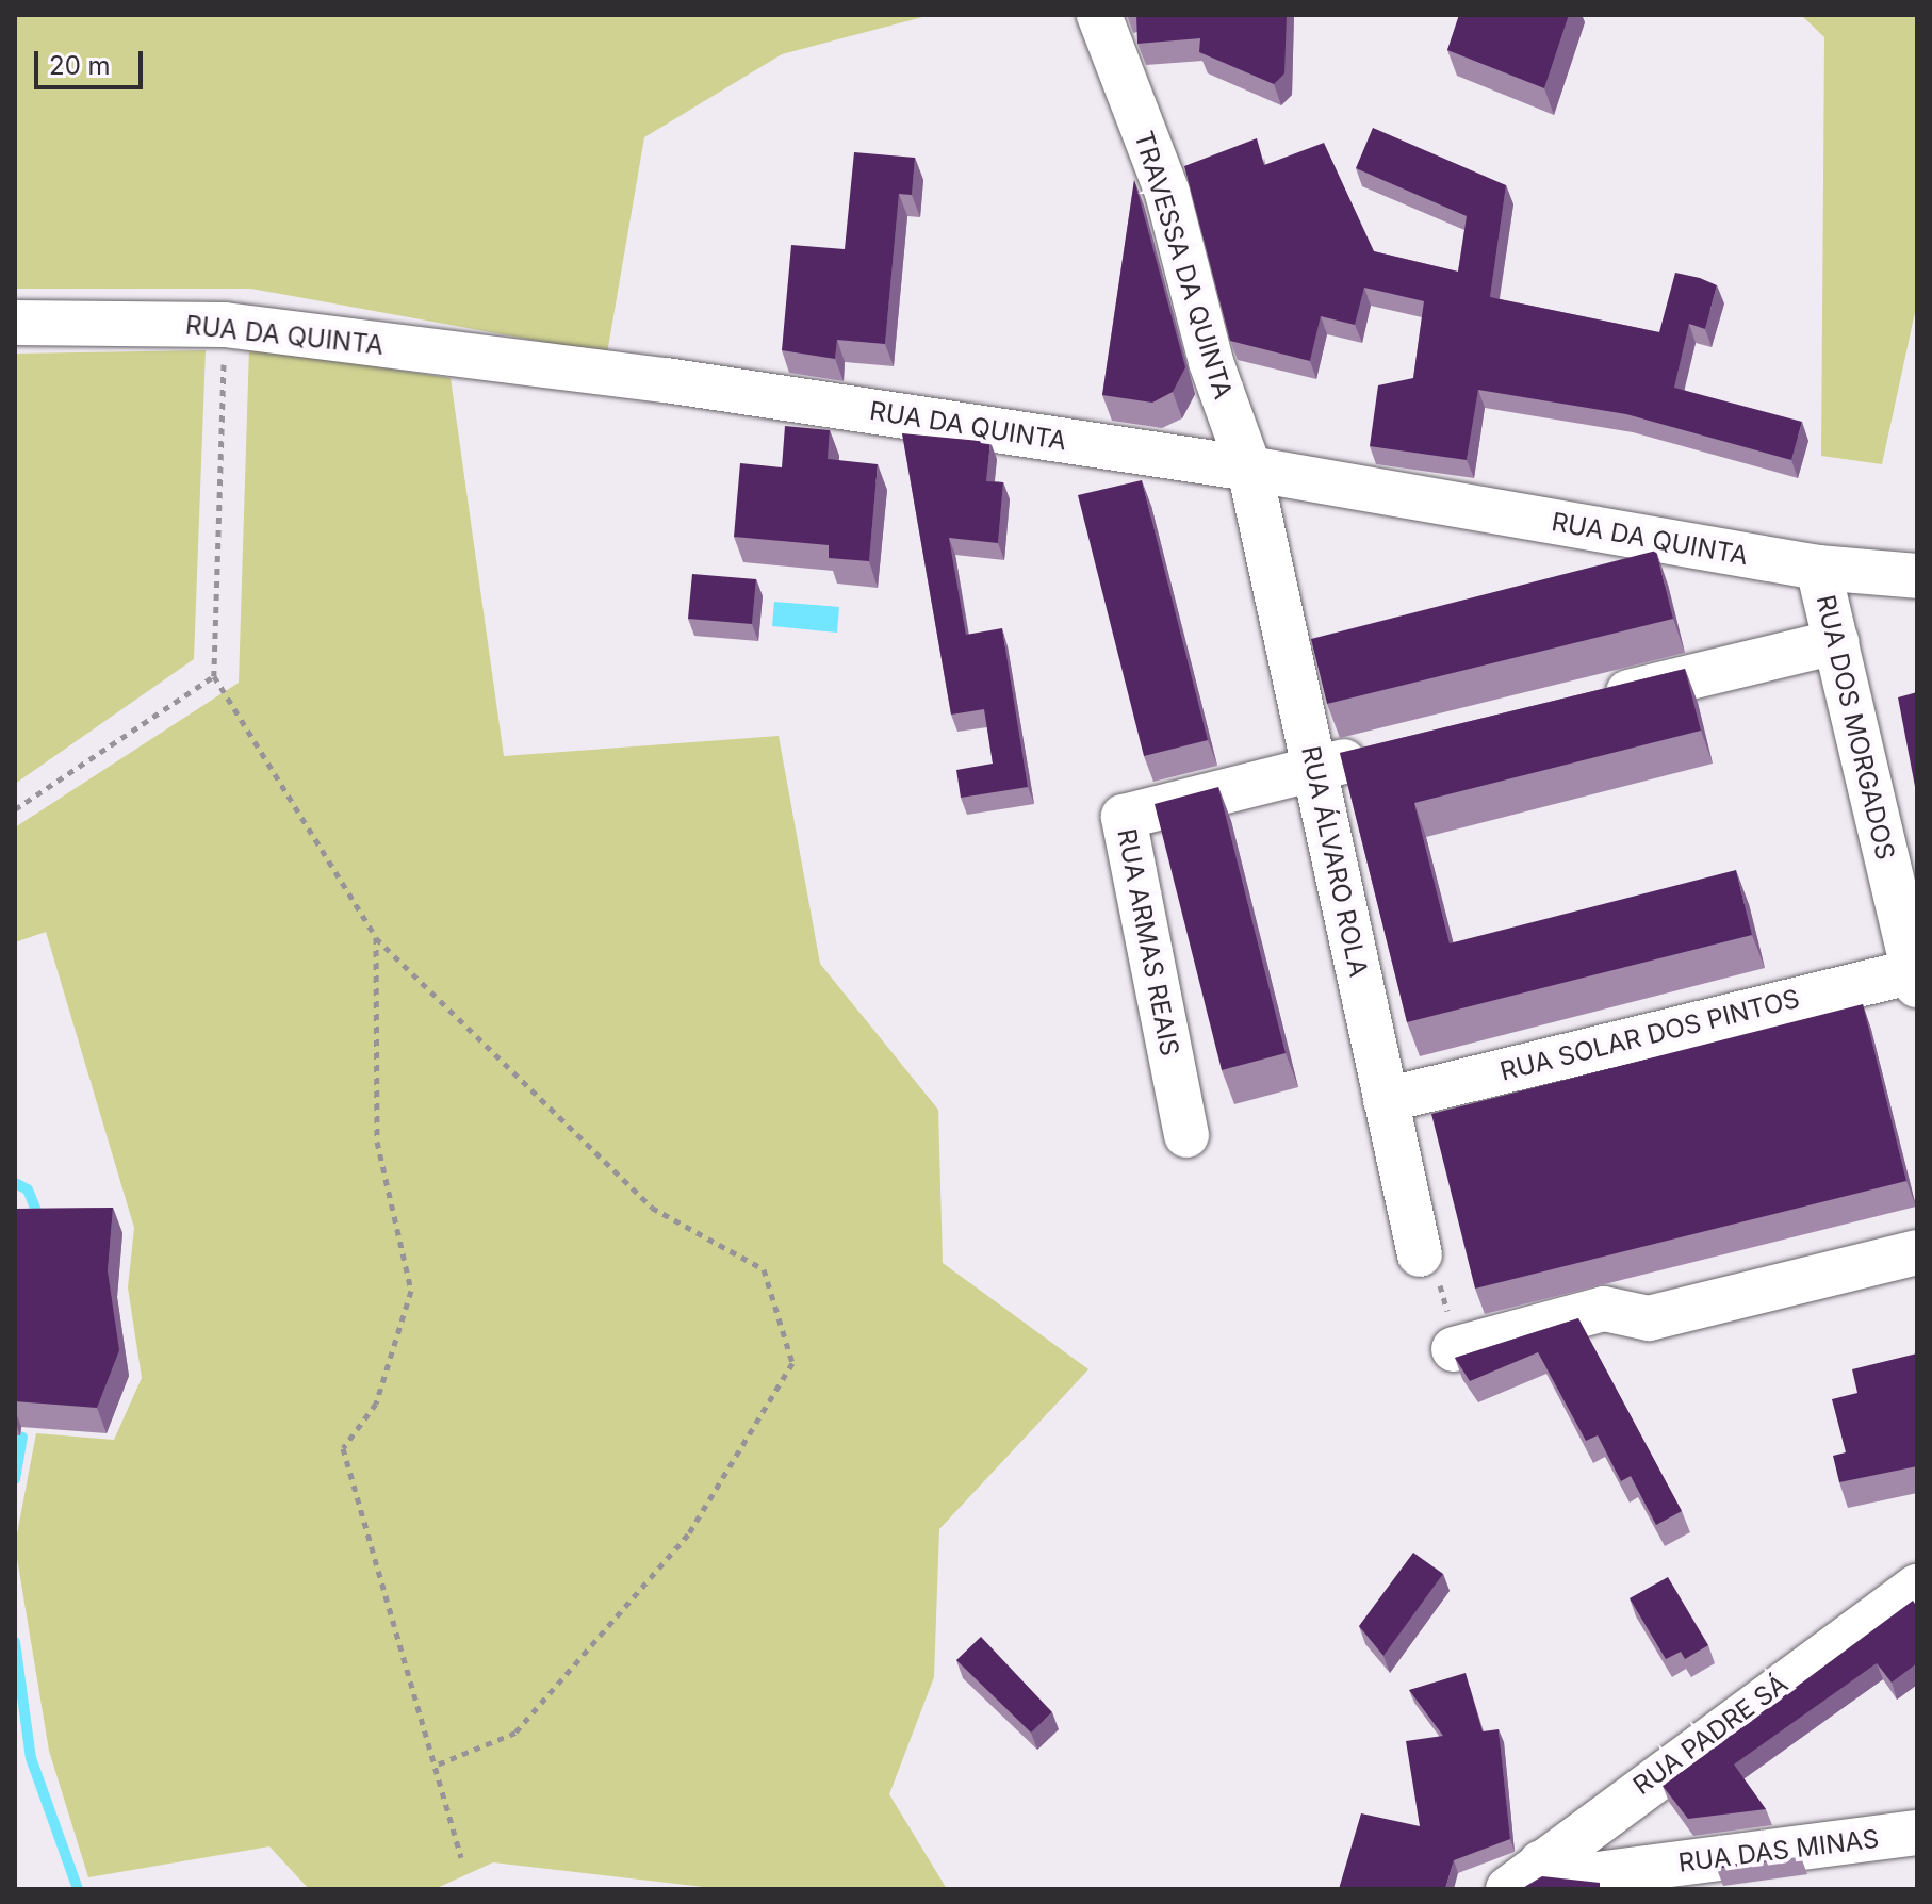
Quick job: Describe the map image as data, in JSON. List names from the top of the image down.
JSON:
{
  "streets": {
    "street": [
      "TRAVESSA DA QUINTA",
      "RUA DA QUINTA",
      "RUA DOS MORGADOS",
      "RUA ÁLVARO ROLA",
      "RUA ARMAS REAIS",
      "RUA SOLAR DOS PINTOS",
      "RUA PADRE SÁ",
      "RUA DAS MINAS"
    ]
  },
  "crossings": [
    ["TRAVESSA DA QUINTA", "RUA DA QUINTA"],
    ["TRAVESSA DA QUINTA", "RUA ÁLVARO ROLA"],
    ["RUA DA QUINTA", "RUA DOS MORGADOS"],
    ["RUA DA QUINTA", "RUA ÁLVARO ROLA"],
    ["RUA DOS MORGADOS", "RUA SOLAR DOS PINTOS"],
    ["RUA ÁLVARO ROLA", "RUA ARMAS REAIS"],
    ["RUA ÁLVARO ROLA", "RUA SOLAR DOS PINTOS"],
    ["RUA PADRE SÁ", "RUA DAS MINAS"]
  ],
  "scale_bar": "20 m"
}
